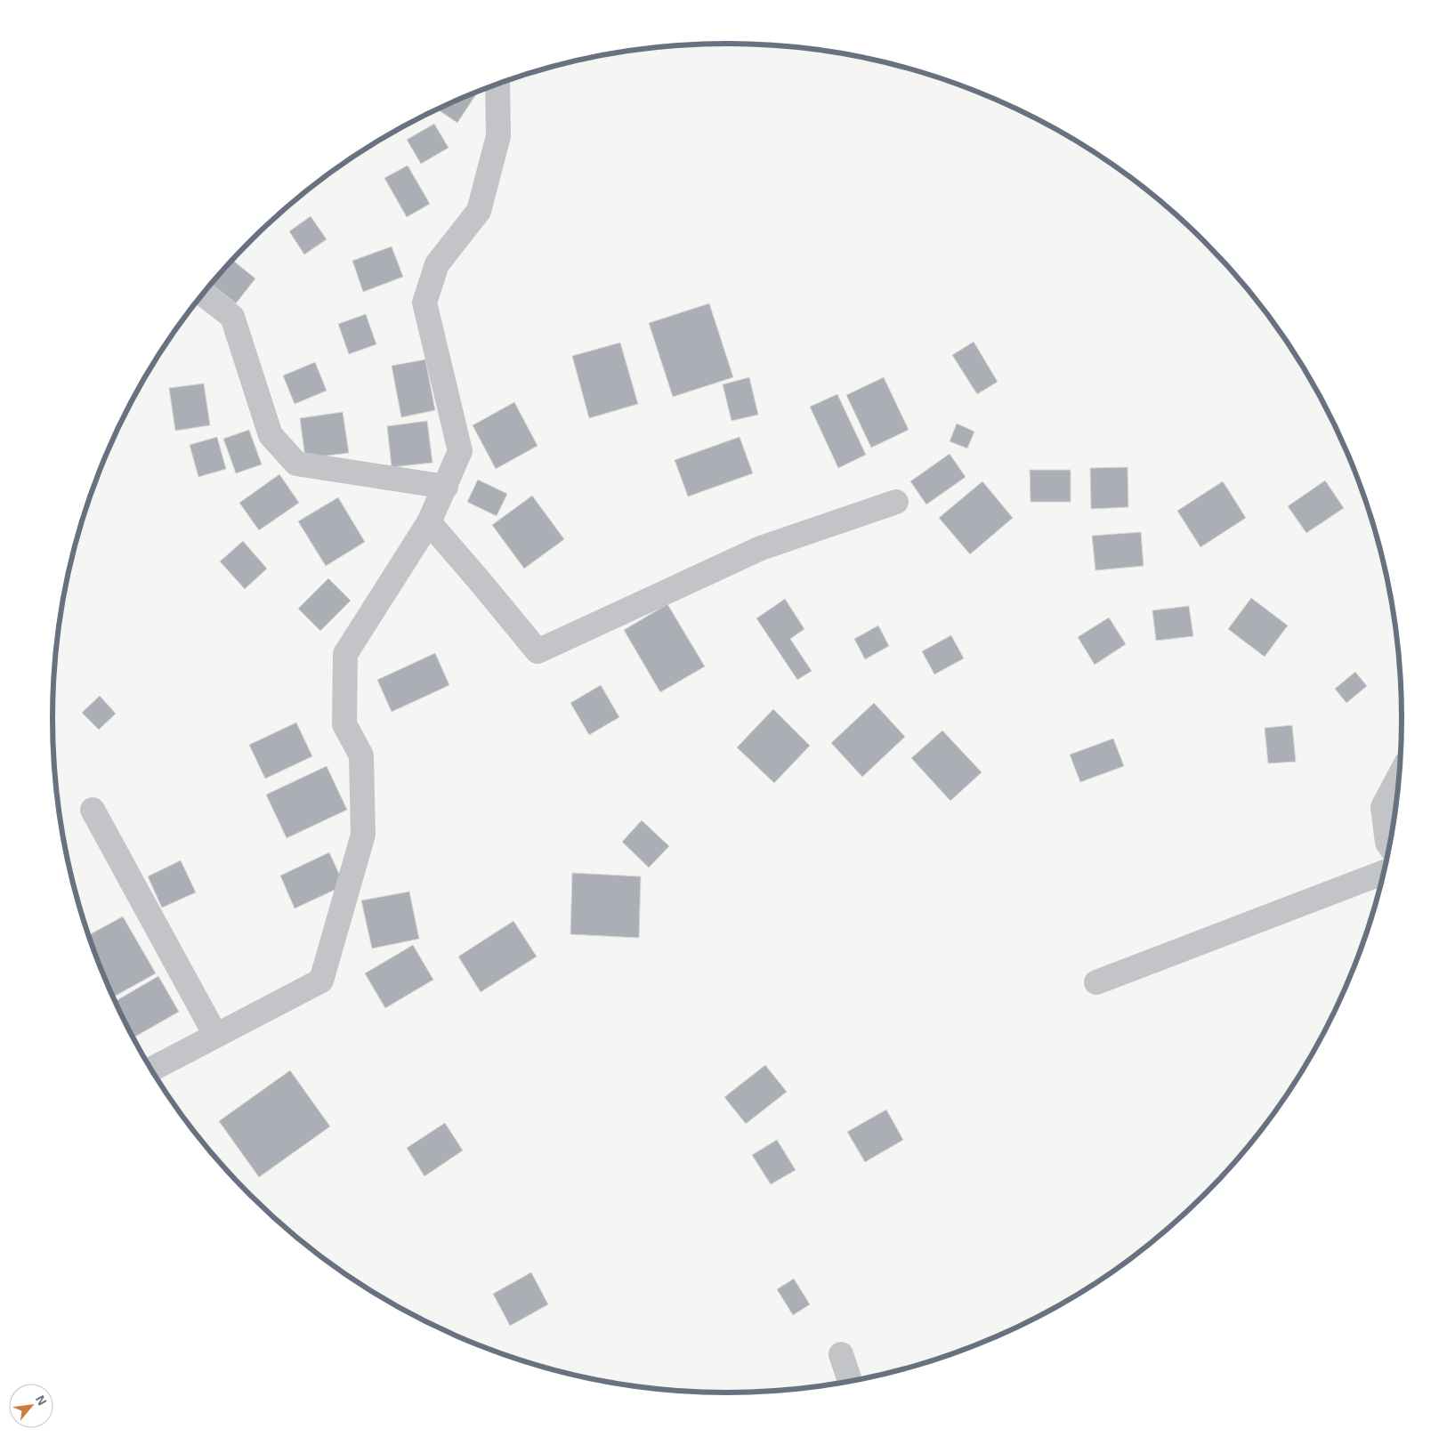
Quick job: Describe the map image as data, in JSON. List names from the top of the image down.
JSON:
{
  "north": "top right"
}
